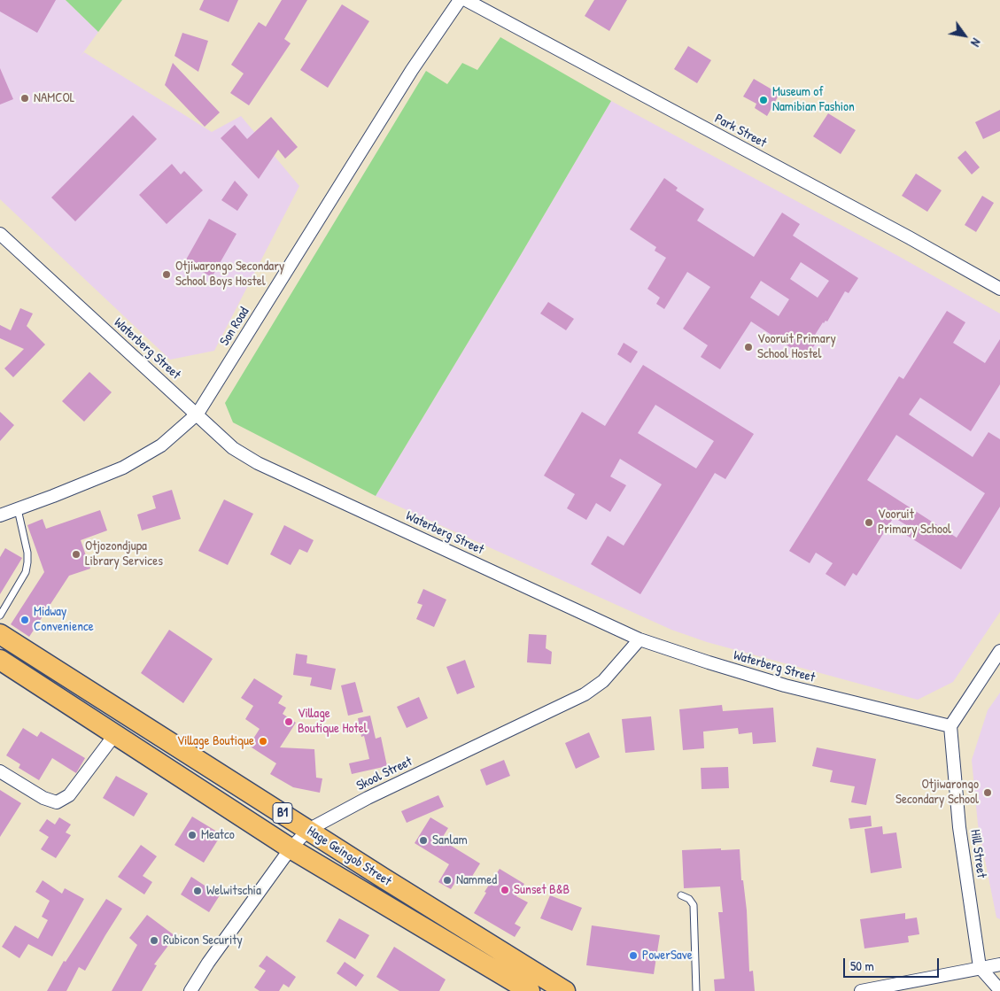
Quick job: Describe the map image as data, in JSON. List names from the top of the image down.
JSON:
{
  "streets": {
    "highway": ["B1", "Hage Geingob Street"],
    "street": [
      "Park Street",
      "Son Road",
      "Waterberg Street",
      "Skool Street",
      "Hill Street"
    ]
  },
  "crossings": [
    ["Son Road", "Waterberg Street"],
    ["Waterberg Street", "Skool Street"],
    ["Waterberg Street", "Hill Street"],
    ["Skool Street", "Hage Geingob Street"]
  ],
  "places": [
    "NAMCOL",
    "Museum of Namibian Fashion",
    "Otjiwarongo Secondary School Boys Hostel",
    "Vooruit Primary School Hostel",
    "Vooruit Primary School",
    "Otjozondjupa Library Services",
    "Midway Convenience",
    "Village Boutique Hotel",
    "Village Boutique",
    "Otjiwarongo Secondary School",
    "Meatco",
    "Sanlam",
    "Nammed",
    "Sunset B&B",
    "Welwitschia",
    "Rubicon Security",
    "PowerSave"
  ],
  "scale_bar": "50 m",
  "north": "bottom right"
}
